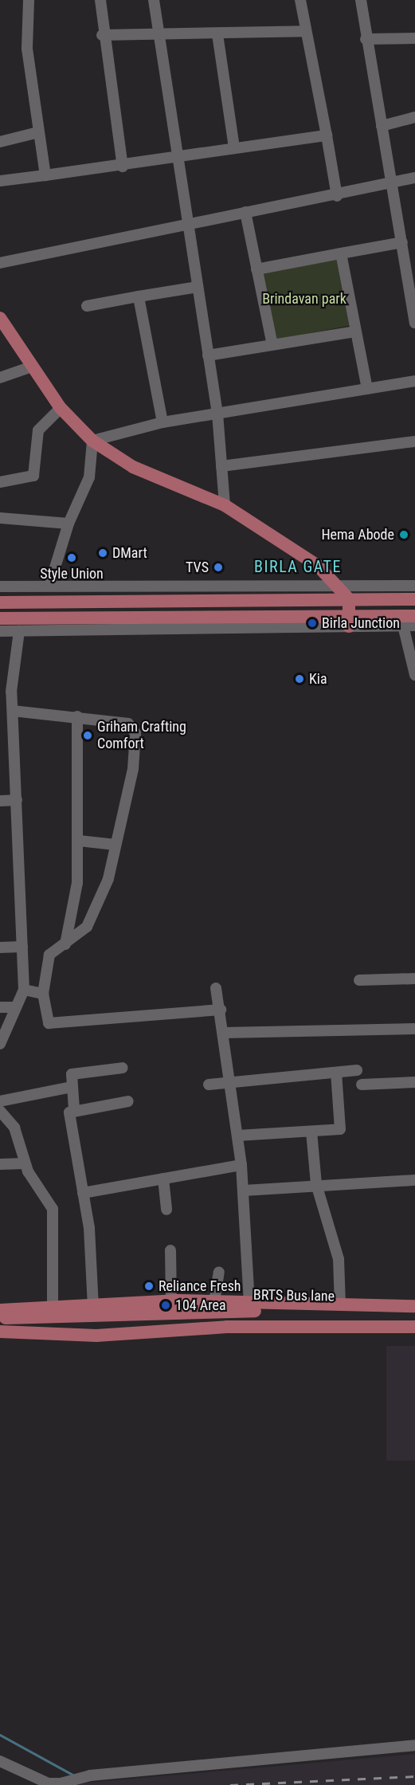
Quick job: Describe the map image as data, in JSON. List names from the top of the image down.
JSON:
{
  "streets": {
    "main road": ["BRTS Bus lane"]
  },
  "districts": ["BIRLA GATE"],
  "parks": ["Brindavan park"],
  "places": [
    "Hema Abode",
    "DMart",
    "Style Union",
    "TVS",
    "Birla Junction",
    "Kia",
    "Griham Crafting Comfort",
    "Reliance Fresh",
    "104 Area"
  ]
}
